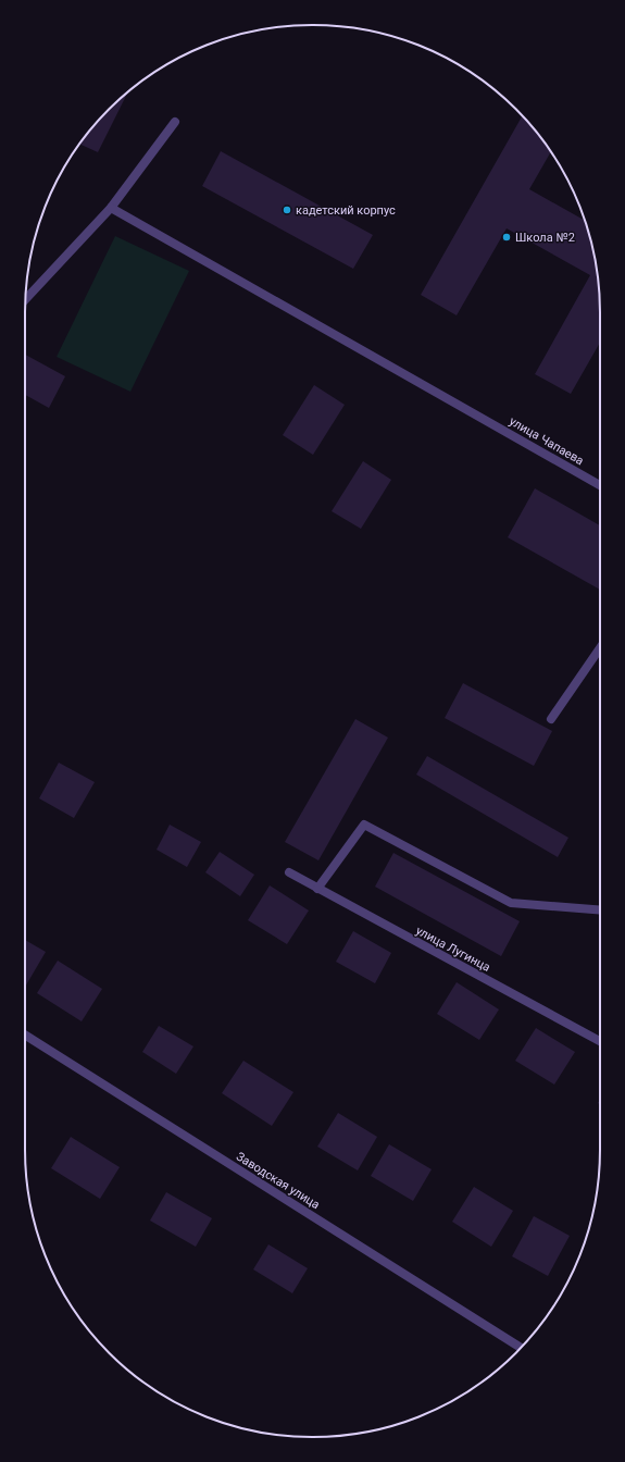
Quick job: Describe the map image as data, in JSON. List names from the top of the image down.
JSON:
{
  "streets": {
    "street": ["улица Чапаева", "улица Лугинца", "Заводская улица"]
  },
  "places": ["кадетский корпус", "Школа №2"]
}
